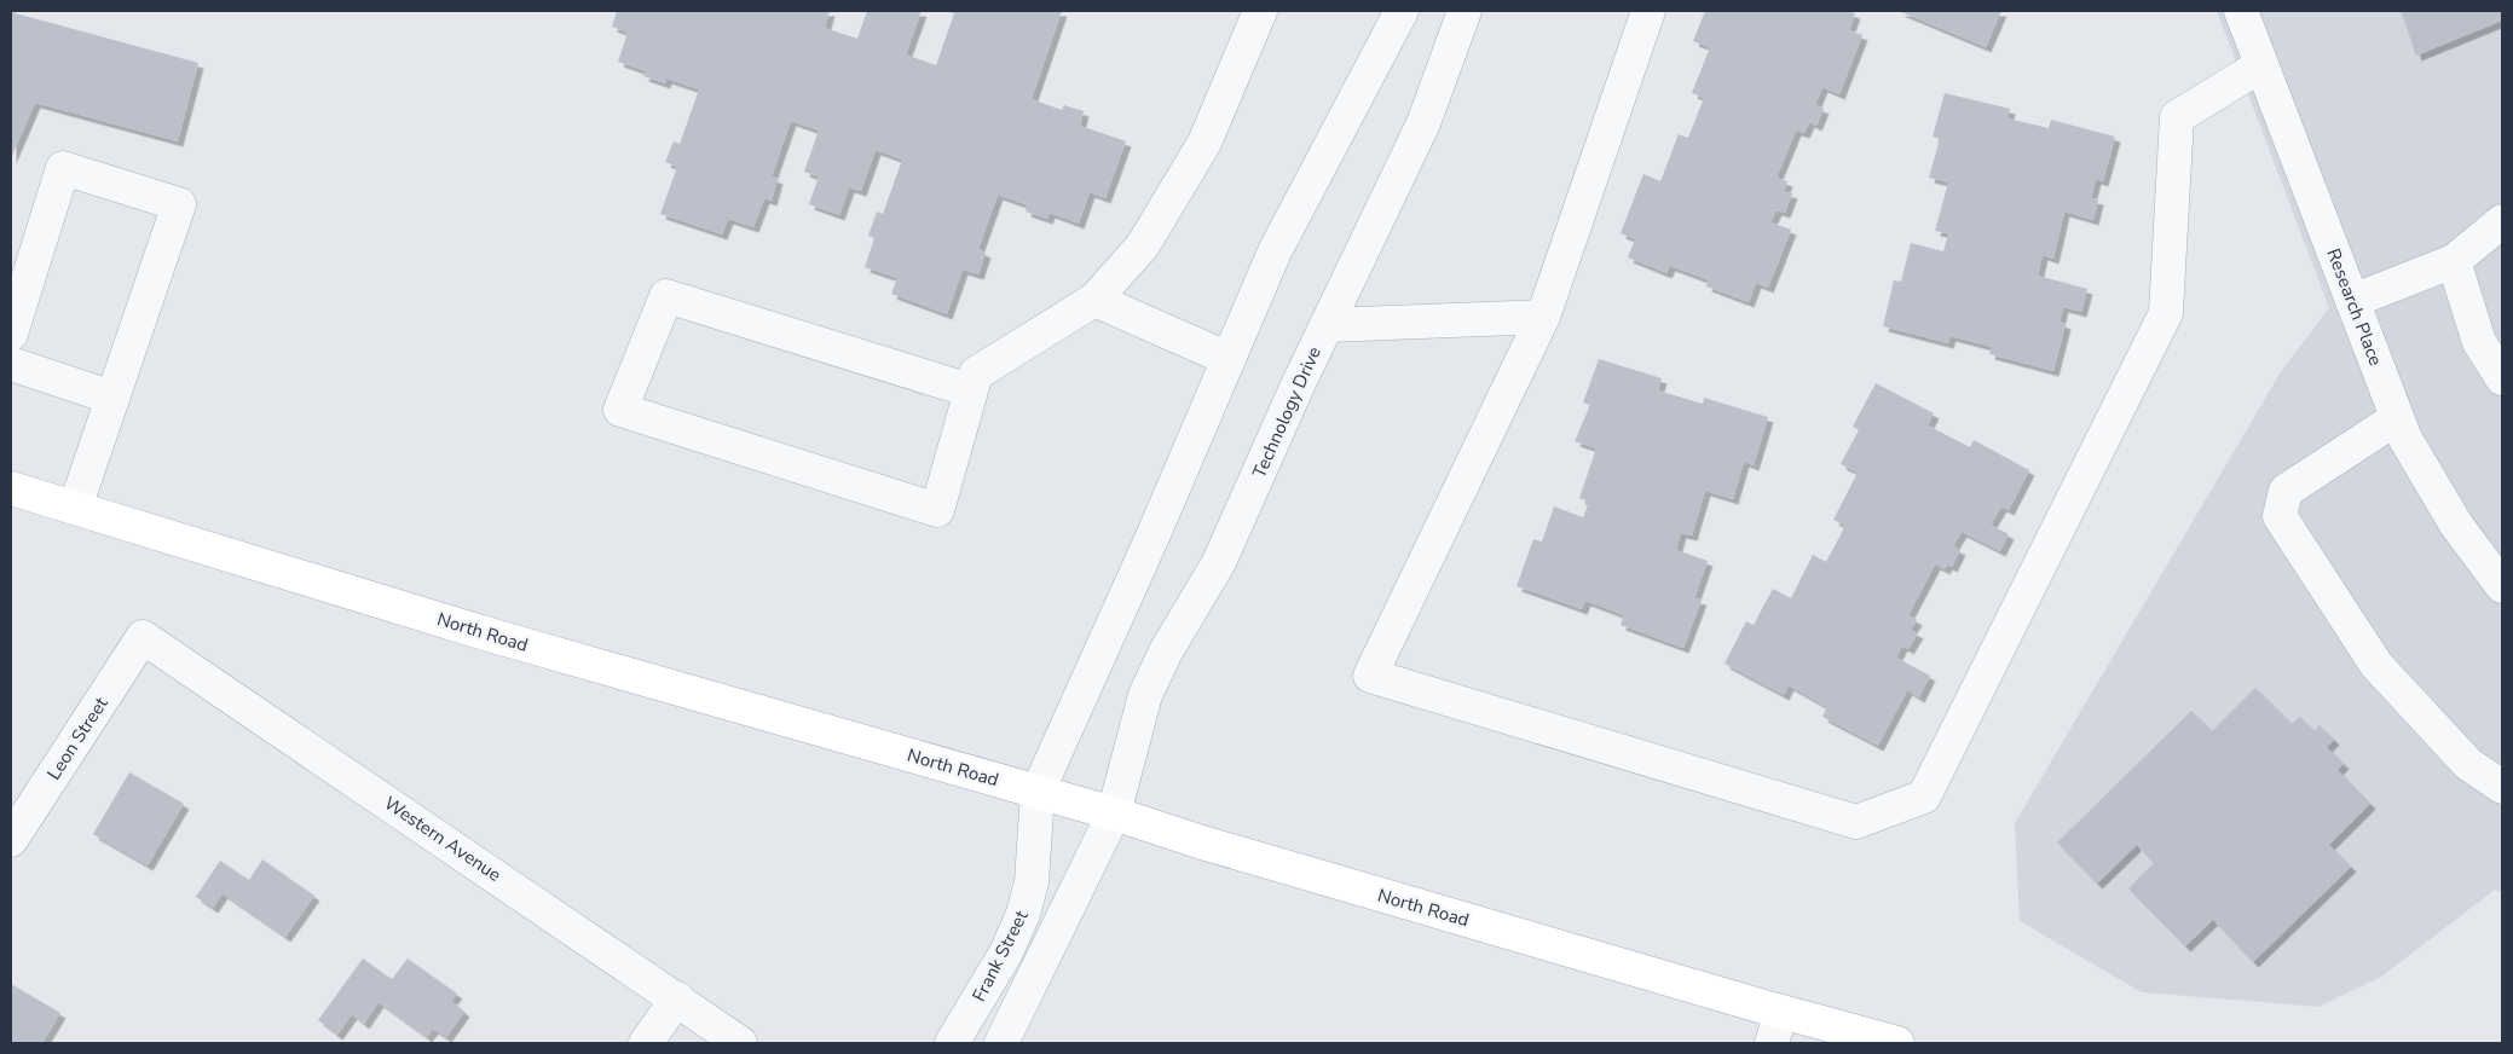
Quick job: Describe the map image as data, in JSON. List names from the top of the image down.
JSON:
{
  "streets": {
    "main road": ["North Road"],
    "street": [
      "Research Place",
      "Technology Drive",
      "Leon Street",
      "Western Avenue",
      "Frank Street"
    ]
  },
  "crossings": [
    ["Technology Drive", "North Road"],
    ["North Road", "Frank Street"],
    ["Leon Street", "Western Avenue"]
  ]
}
